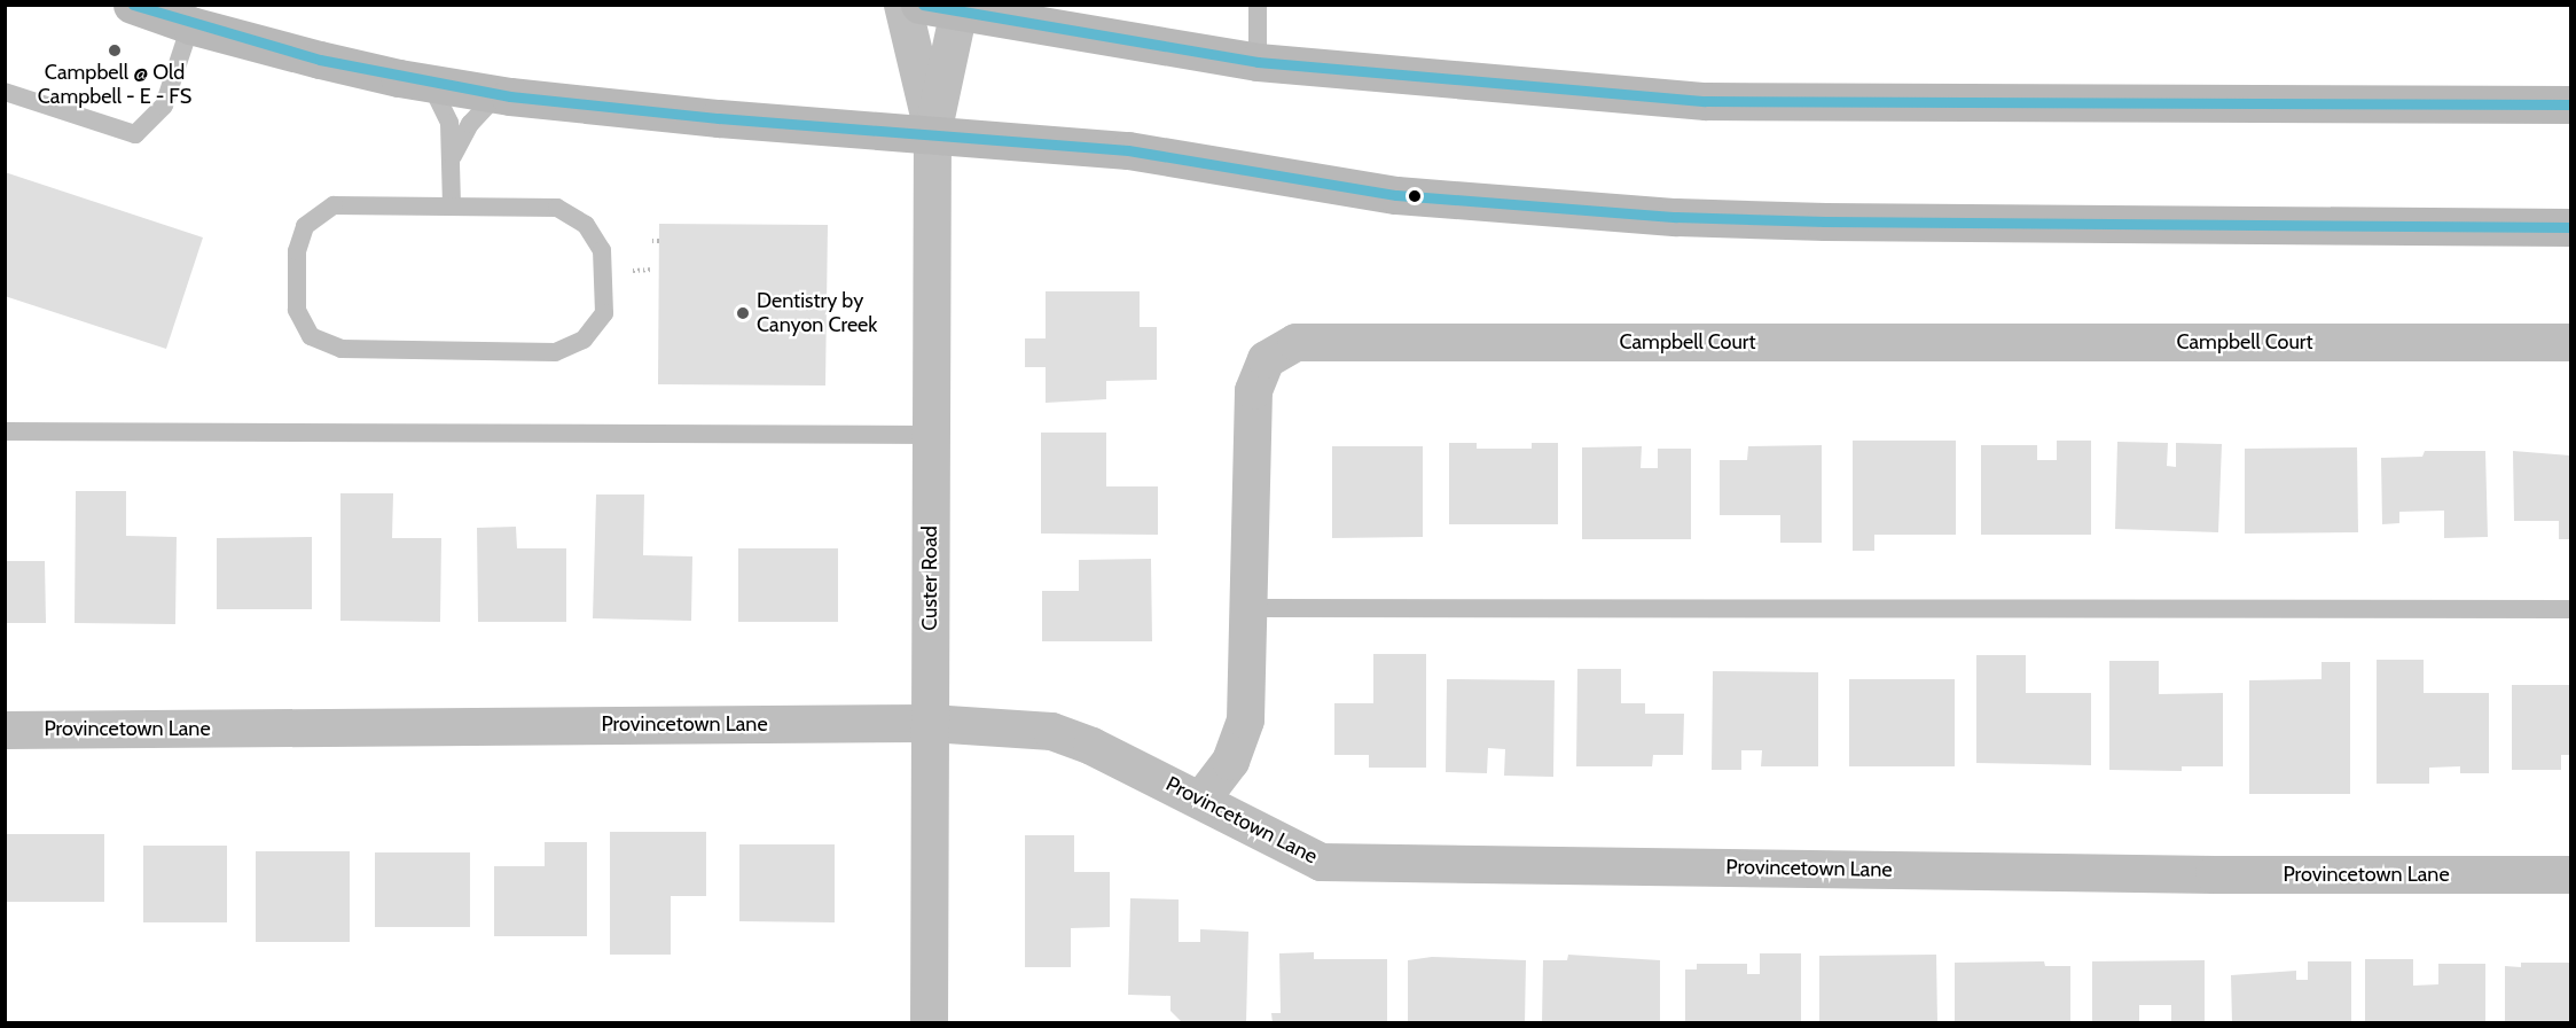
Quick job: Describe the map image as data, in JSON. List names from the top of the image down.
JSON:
{
  "streets": {
    "street": ["Campbell Court", "Custer Road", "Provincetown Lane"]
  },
  "crossings": [
    ["Campbell Court", "Provincetown Lane"],
    ["Custer Road", "Provincetown Lane"]
  ],
  "places": ["Campbell @ Old Campbell - E - FS", "Dentistry by Canyon Creek"]
}
